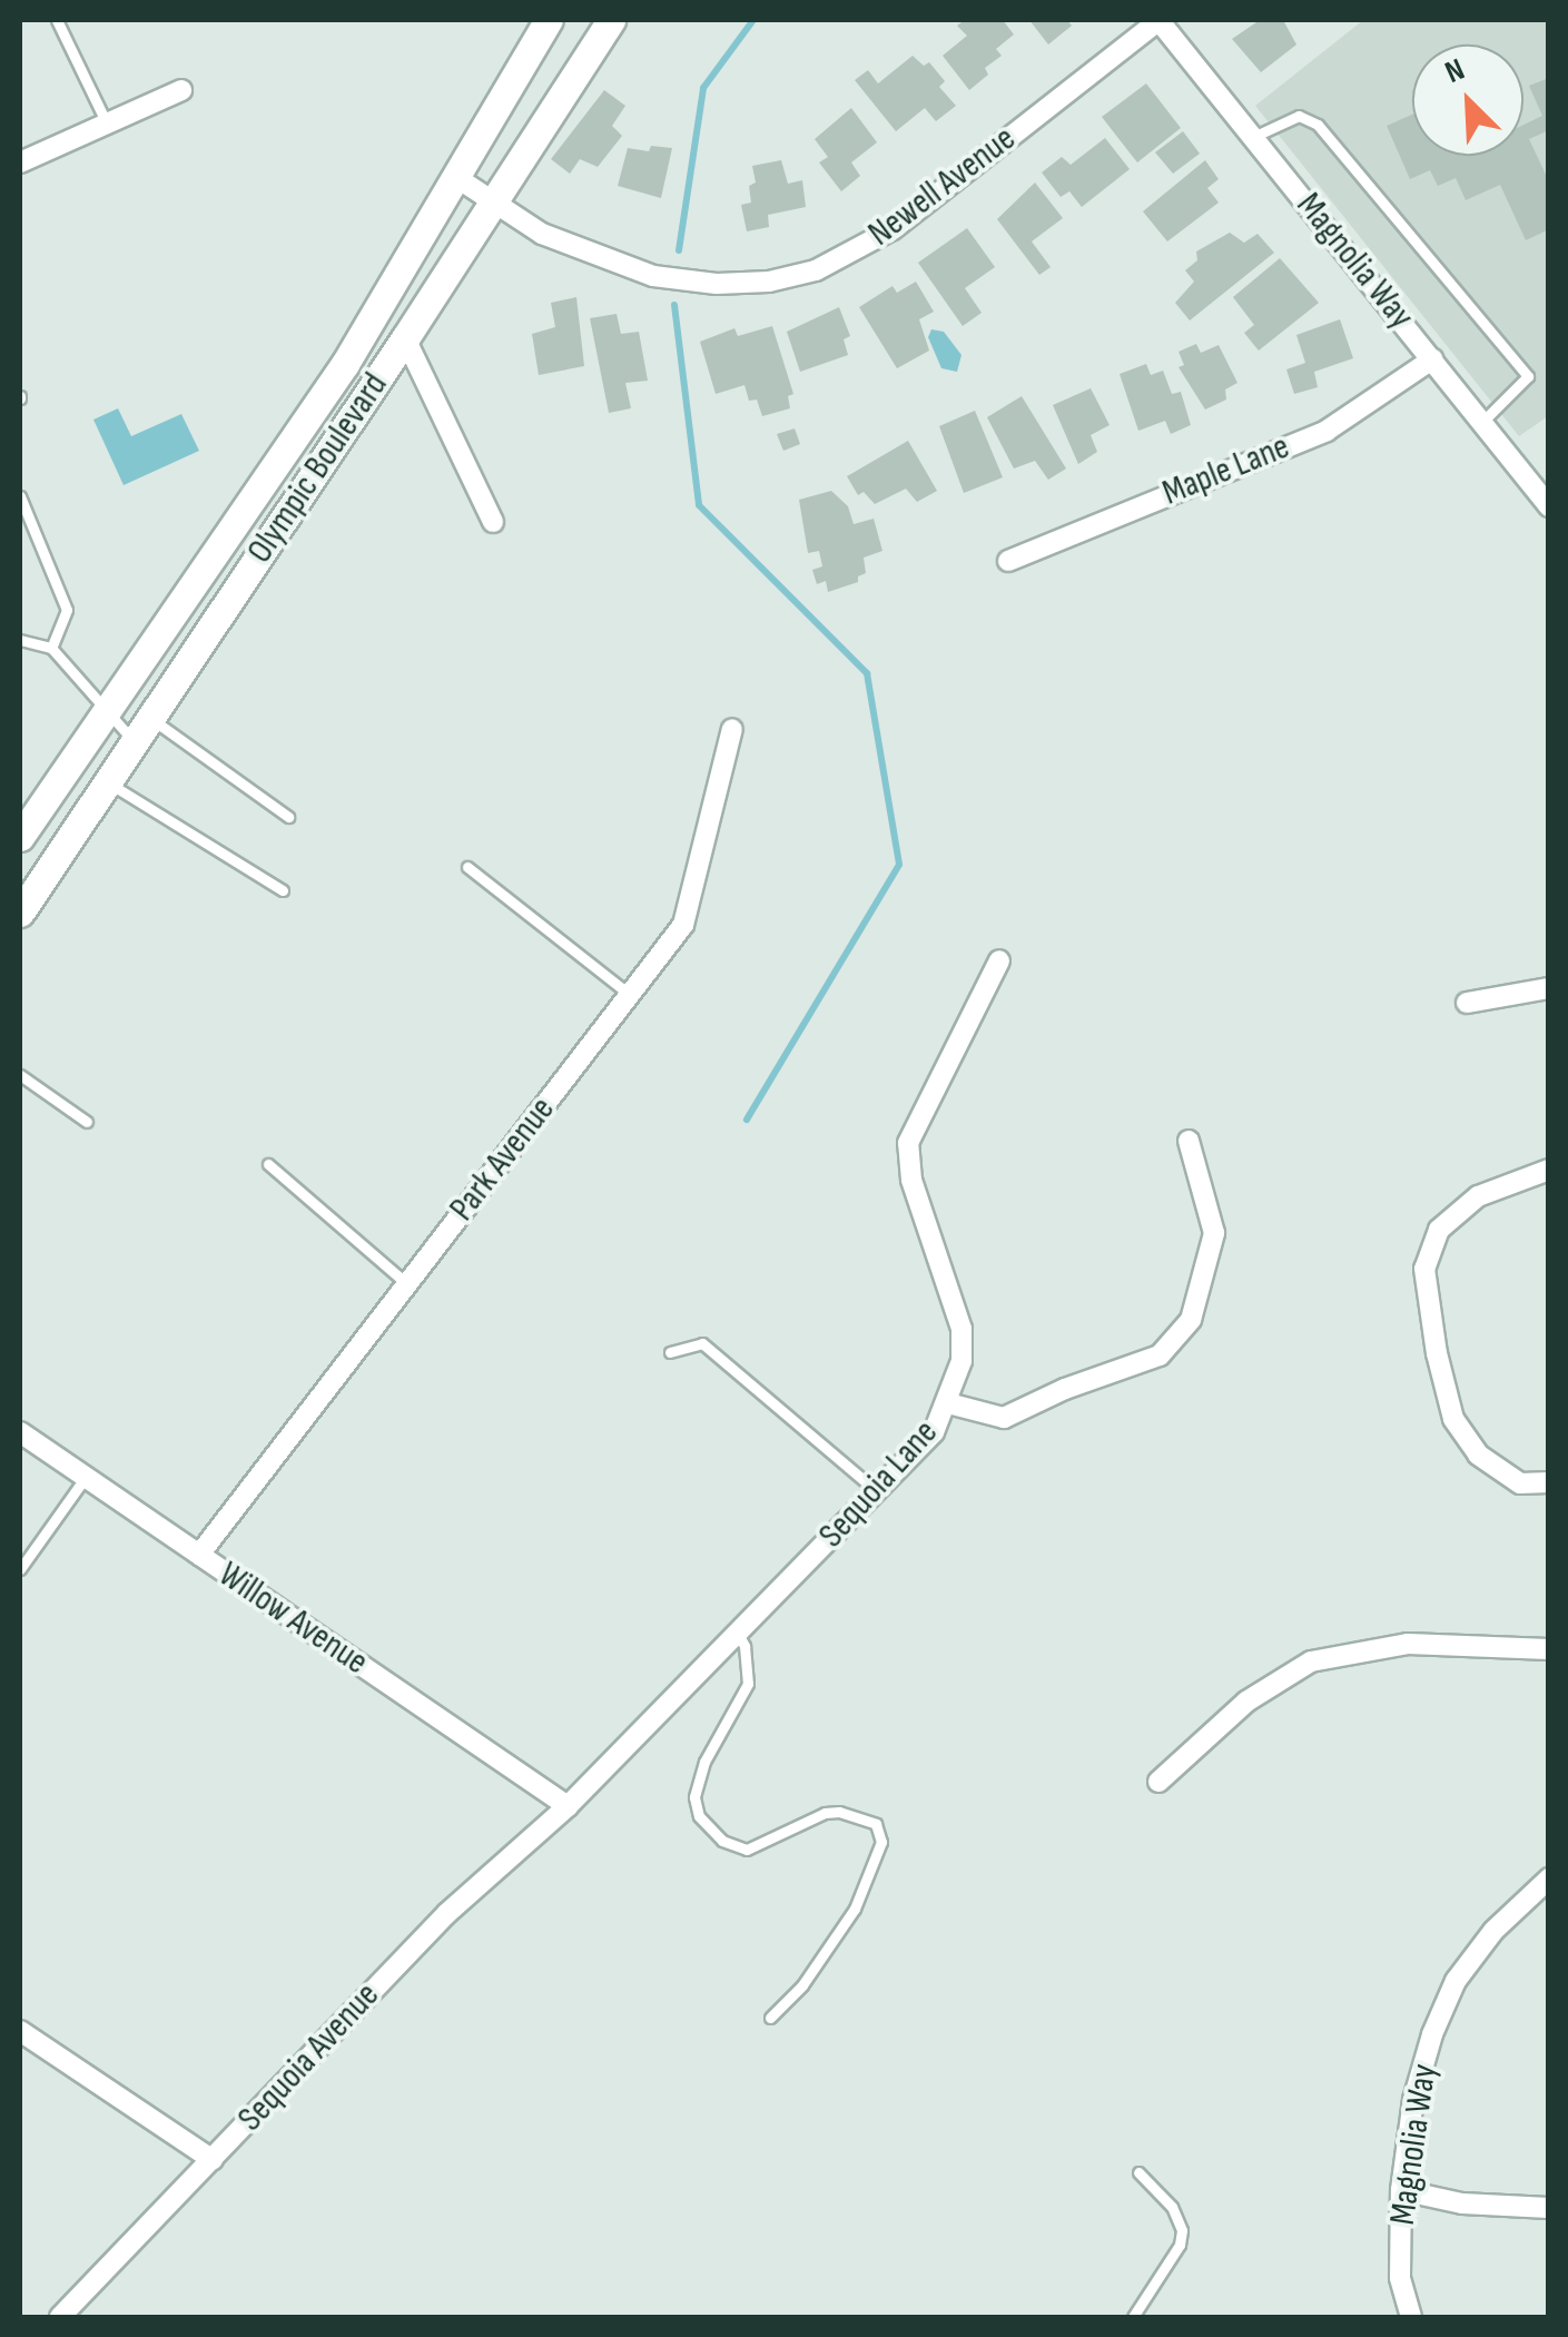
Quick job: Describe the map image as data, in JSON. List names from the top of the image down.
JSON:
{
  "streets": {
    "main road": ["Olympic Boulevard"],
    "street": [
      "Newell Avenue",
      "Magnolia Way",
      "Maple Lane",
      "Park Avenue",
      "Sequoia Lane",
      "Willow Avenue",
      "Sequoia Avenue"
    ]
  },
  "crossings": [
    ["Newell Avenue", "Magnolia Way"],
    ["Newell Avenue", "Olympic Boulevard"],
    ["Magnolia Way", "Maple Lane"],
    ["Park Avenue", "Willow Avenue"],
    ["Sequoia Lane", "Willow Avenue"],
    ["Sequoia Lane", "Sequoia Avenue"],
    ["Willow Avenue", "Sequoia Avenue"]
  ],
  "north": "top left"
}
